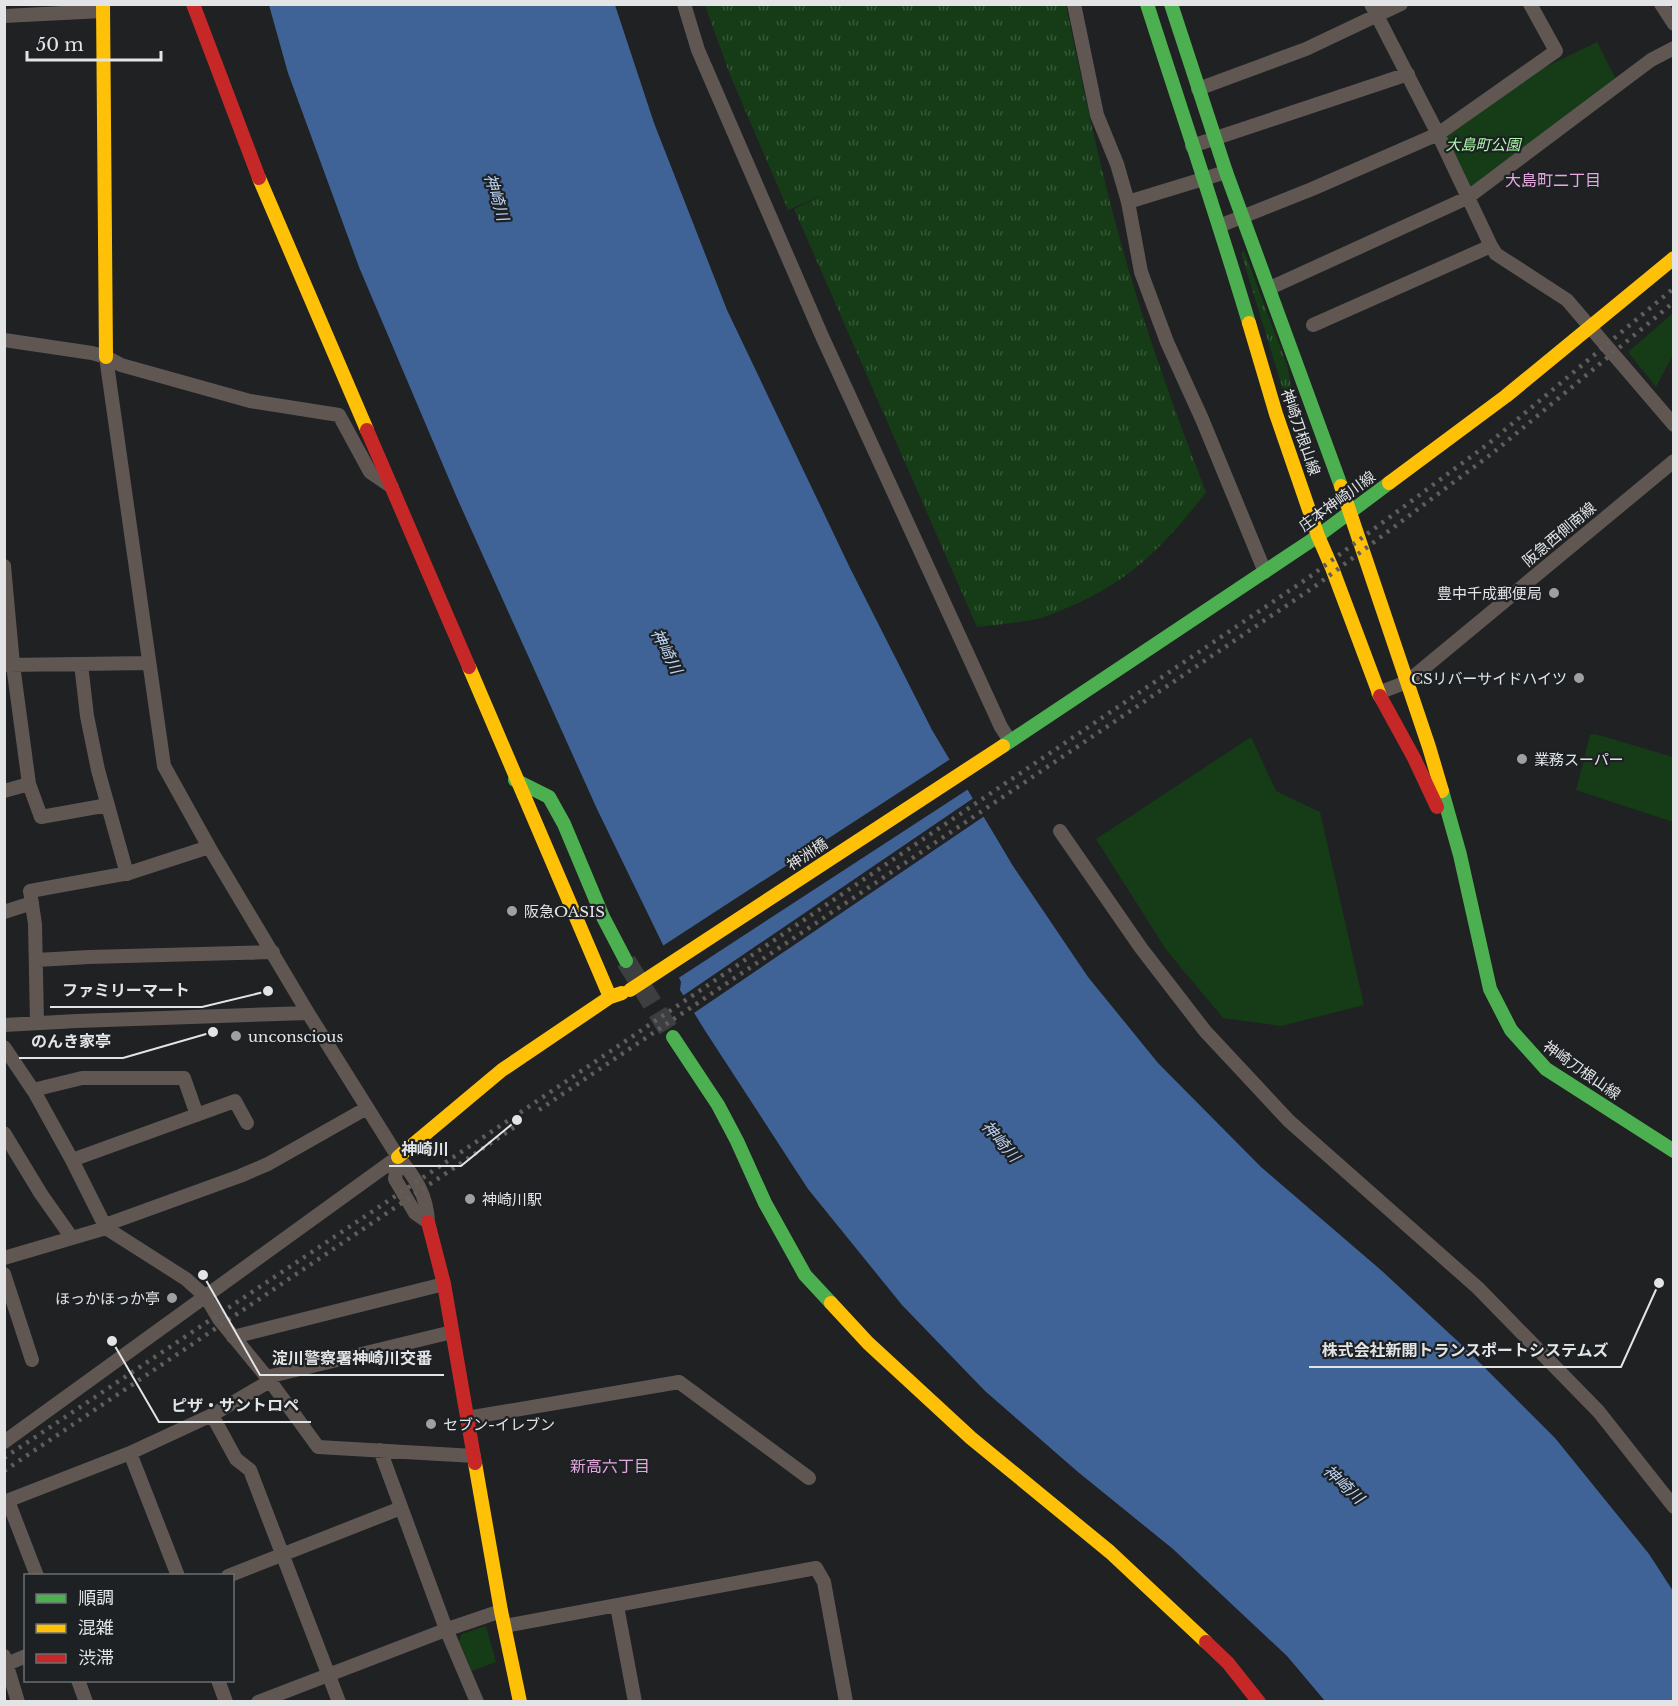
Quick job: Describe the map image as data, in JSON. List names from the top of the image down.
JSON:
{
  "streets": {
    "street": [
      "神崎刀根山線",
      "庄本神崎川線",
      "阪急西側南線",
      "神洲橋"
    ]
  },
  "crossings": [
    ["神崎刀根山線", "庄本神崎川線"],
    ["神崎刀根山線", "阪急西側南線"],
    ["庄本神崎川線", "神洲橋"]
  ],
  "districts": ["大島町二丁目", "新高六丁目"],
  "water": ["神崎川"],
  "parks": ["大島町公園"],
  "places": [
    "豊中千成郵便局",
    "CSリバーサイドハイツ",
    "業務スーパー",
    "阪急OASIS",
    "ファミリーマート",
    "のんき家亭",
    "unconscious",
    "神崎川",
    "神崎川駅",
    "淀川警察署神崎川交番",
    "株式会社新開トランスポートシステムズ",
    "ほっかほっか亭",
    "ピザ・サントロペ",
    "セブン-イレブン"
  ],
  "legend": ["順調", "混雑", "渋滞"],
  "scale_bar": "50 m"
}
